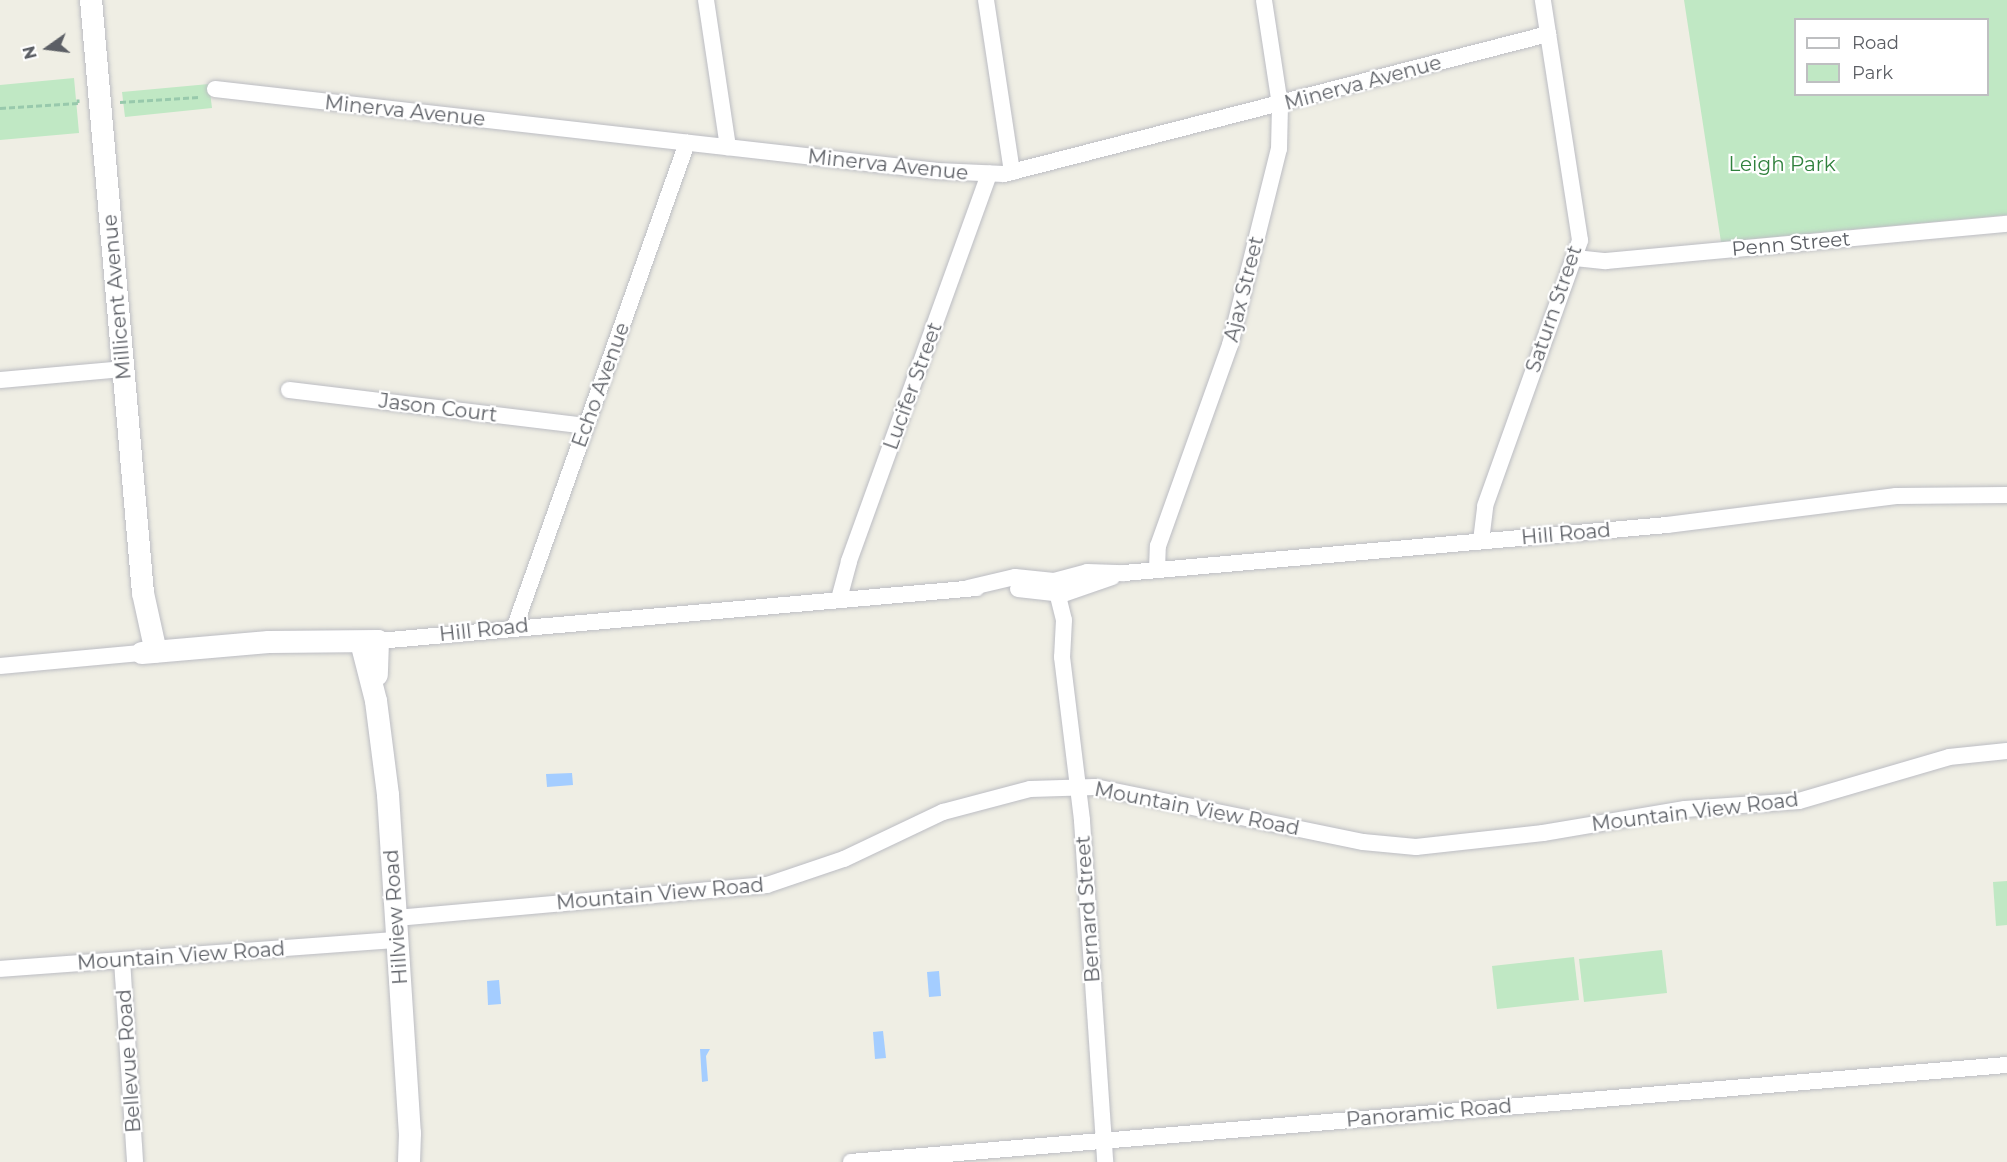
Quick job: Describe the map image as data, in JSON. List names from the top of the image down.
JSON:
{
  "streets": {
    "street": [
      "Minerva Avenue",
      "Penn Street",
      "Ajax Street",
      "Millicent Avenue",
      "Saturn Street",
      "Echo Avenue",
      "Lucifer Street",
      "Jason Court",
      "Hill Road",
      "Mountain View Road",
      "Bernard Street",
      "Hillview Road",
      "Bellevue Road",
      "Panoramic Road"
    ]
  },
  "crossings": [
    ["Minerva Avenue", "Ajax Street"],
    ["Minerva Avenue", "Saturn Street"],
    ["Minerva Avenue", "Echo Avenue"],
    ["Minerva Avenue", "Lucifer Street"],
    ["Penn Street", "Saturn Street"],
    ["Ajax Street", "Hill Road"],
    ["Millicent Avenue", "Hill Road"],
    ["Saturn Street", "Hill Road"],
    ["Echo Avenue", "Jason Court"],
    ["Echo Avenue", "Hill Road"],
    ["Lucifer Street", "Hill Road"],
    ["Hill Road", "Bernard Street"],
    ["Hill Road", "Hillview Road"],
    ["Mountain View Road", "Bernard Street"],
    ["Mountain View Road", "Hillview Road"],
    ["Mountain View Road", "Bellevue Road"],
    ["Bernard Street", "Panoramic Road"]
  ],
  "parks": ["Leigh Park"],
  "legend": ["Road", "Park"],
  "north": "left"
}
